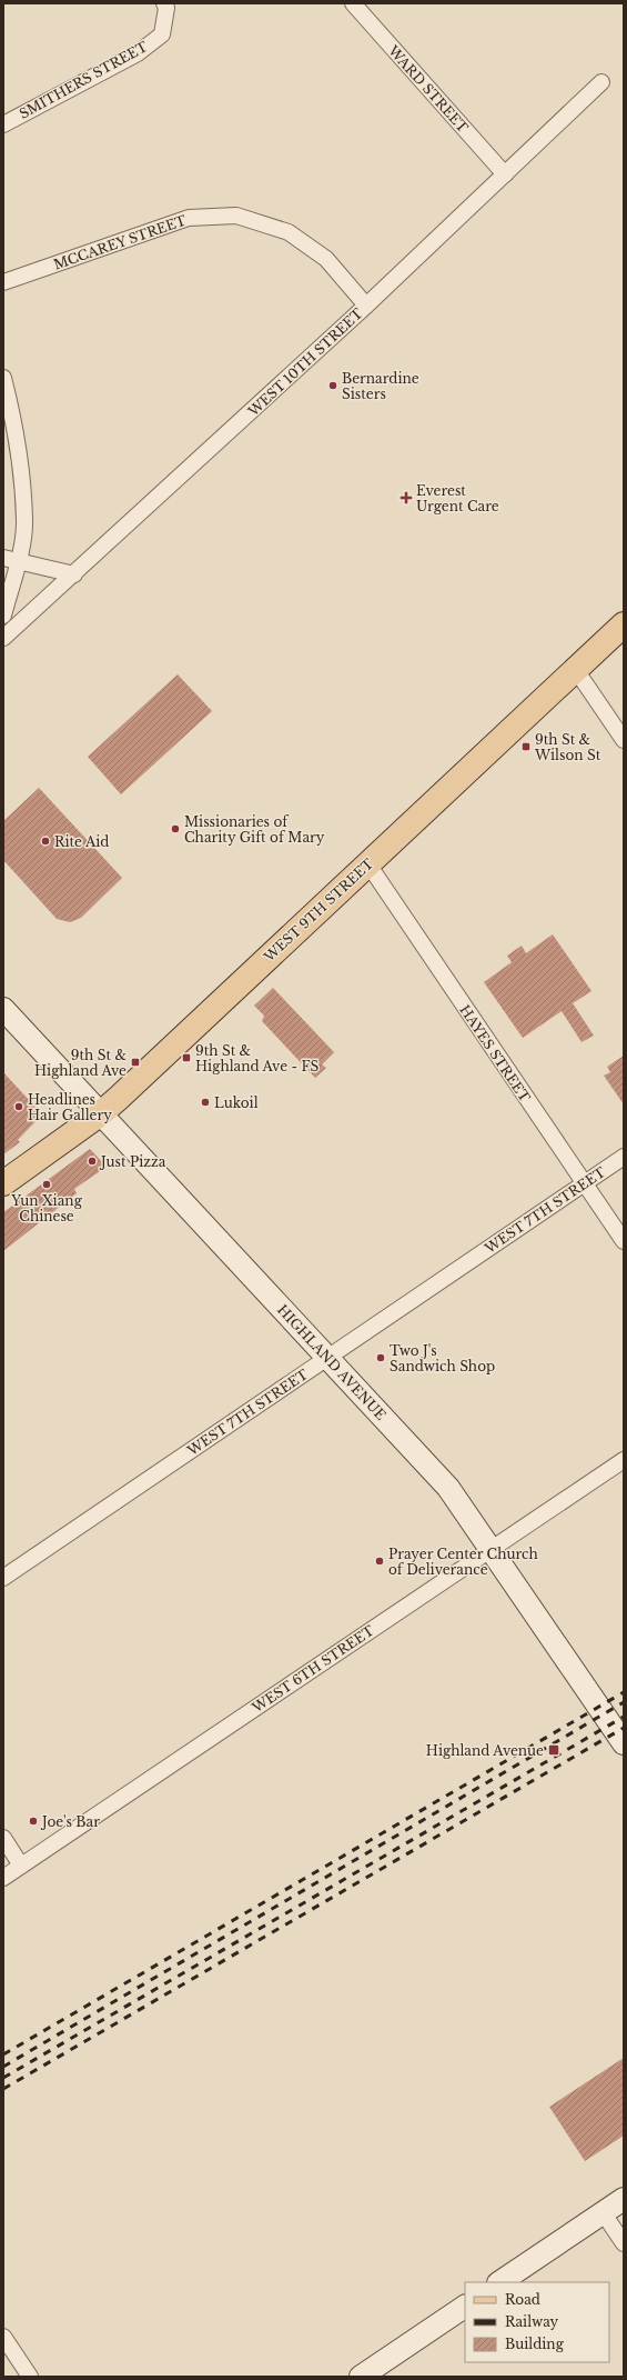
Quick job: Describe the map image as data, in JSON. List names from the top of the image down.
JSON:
{
  "streets": {
    "main road": ["WEST 9TH STREET", "HIGHLAND AVENUE"],
    "street": [
      "SMITHERS STREET",
      "WARD STREET",
      "MCCAREY STREET",
      "WEST 10TH STREET",
      "HAYES STREET",
      "WEST 7TH STREET",
      "WEST 6TH STREET"
    ]
  },
  "crossings": [
    ["WARD STREET", "WEST 10TH STREET"],
    ["MCCAREY STREET", "WEST 10TH STREET"],
    ["WEST 9TH STREET", "HAYES STREET"],
    ["WEST 9TH STREET", "HIGHLAND AVENUE"],
    ["HAYES STREET", "WEST 7TH STREET"],
    ["WEST 7TH STREET", "HIGHLAND AVENUE"],
    ["HIGHLAND AVENUE", "WEST 6TH STREET"]
  ],
  "places": {
    "other": [
      "Bernardine Sisters",
      "Missionaries of Charity Gift of Mary",
      "Rite Aid",
      "Lukoil",
      "Headlines Hair Gallery",
      "Just Pizza",
      "Yun Xiang Chinese",
      "Two J's Sandwich Shop",
      "Prayer Center Church of Deliverance",
      "Joe's Bar"
    ],
    "health": ["Everest Urgent Care"],
    "transit": [
      "9th St & Wilson St",
      "9th St & Highland Ave - FS",
      "9th St & Highland Ave",
      "Highland Avenue"
    ]
  },
  "legend": ["Road", "Railway", "Building"]
}
